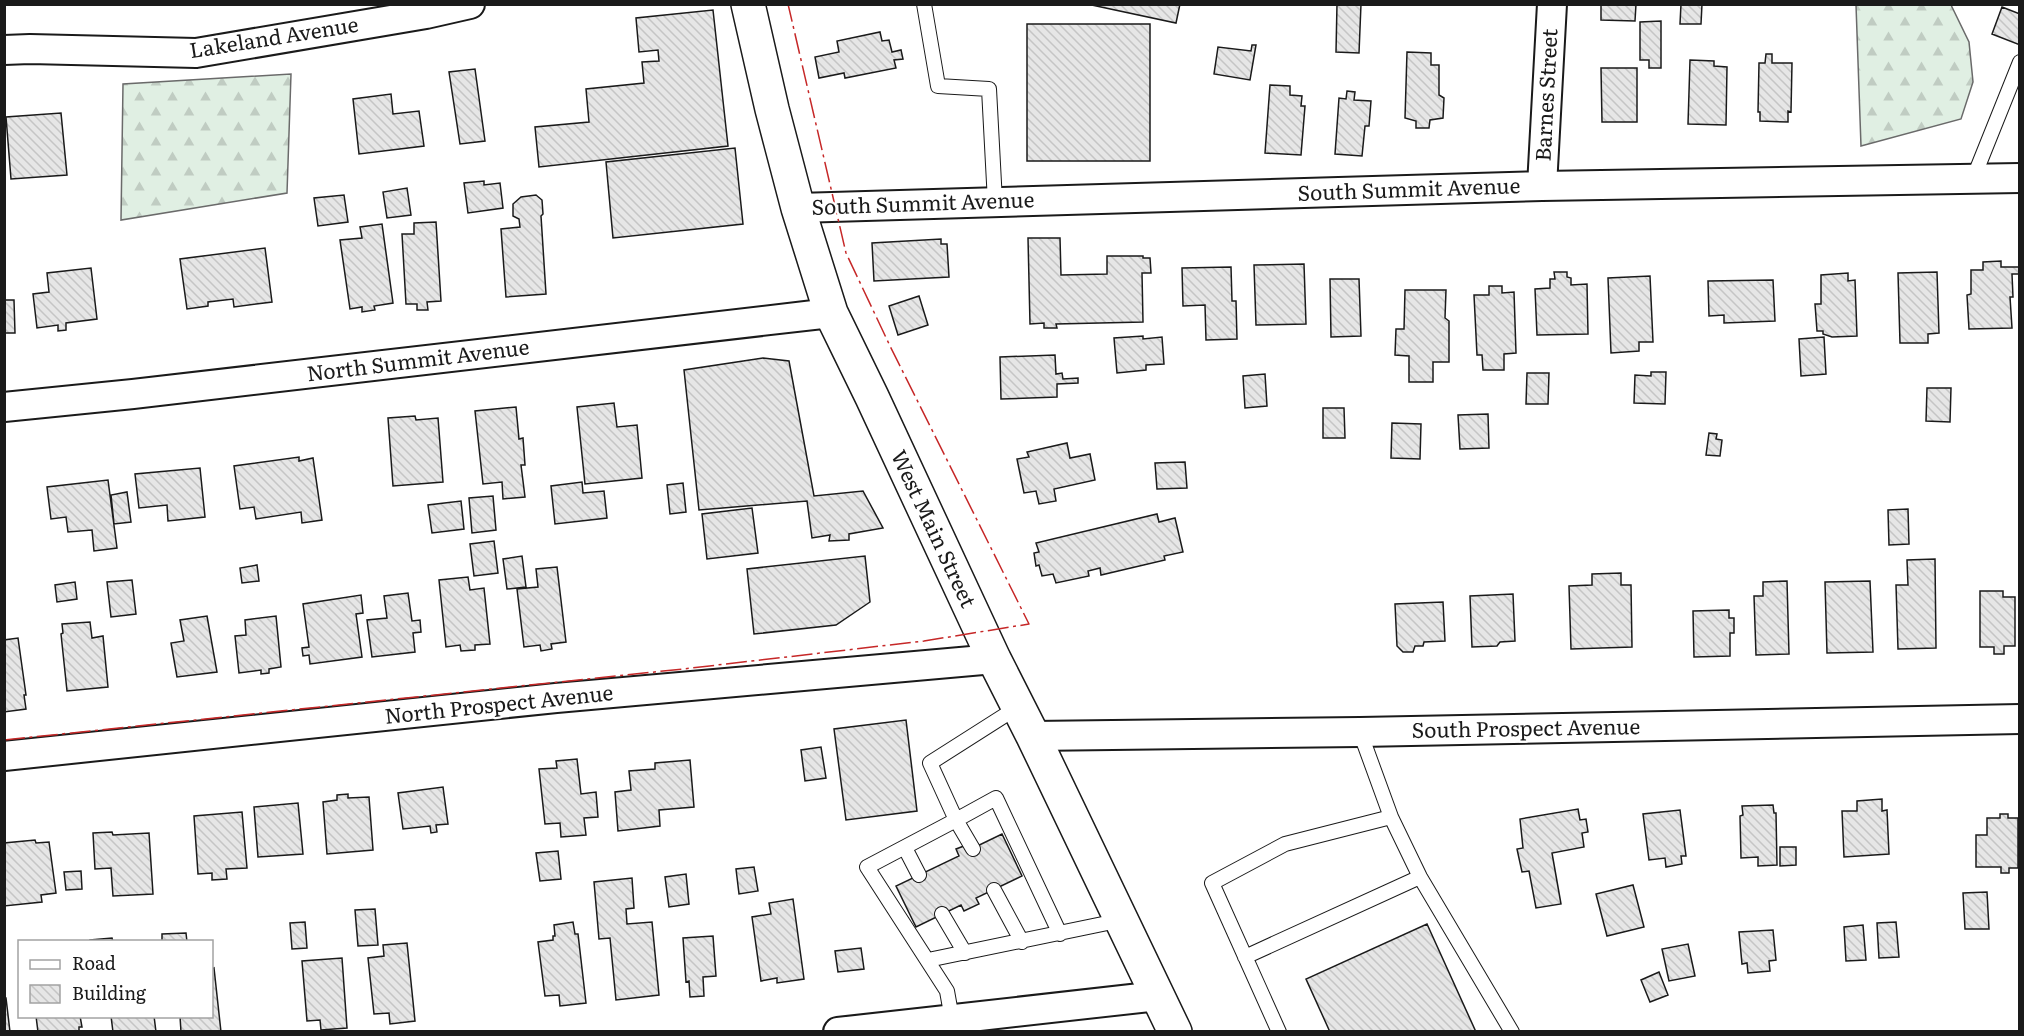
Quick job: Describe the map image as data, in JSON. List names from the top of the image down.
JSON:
{
  "streets": {
    "main road": ["West Main Street"],
    "street": [
      "Lakeland Avenue",
      "Barnes Street",
      "South Summit Avenue",
      "North Summit Avenue",
      "North Prospect Avenue",
      "South Prospect Avenue"
    ]
  },
  "crossings": [
    ["Barnes Street", "South Summit Avenue"],
    ["South Summit Avenue", "West Main Street"],
    ["North Summit Avenue", "West Main Street"],
    ["West Main Street", "North Prospect Avenue"],
    ["West Main Street", "South Prospect Avenue"]
  ],
  "legend": ["Road", "Building"]
}
